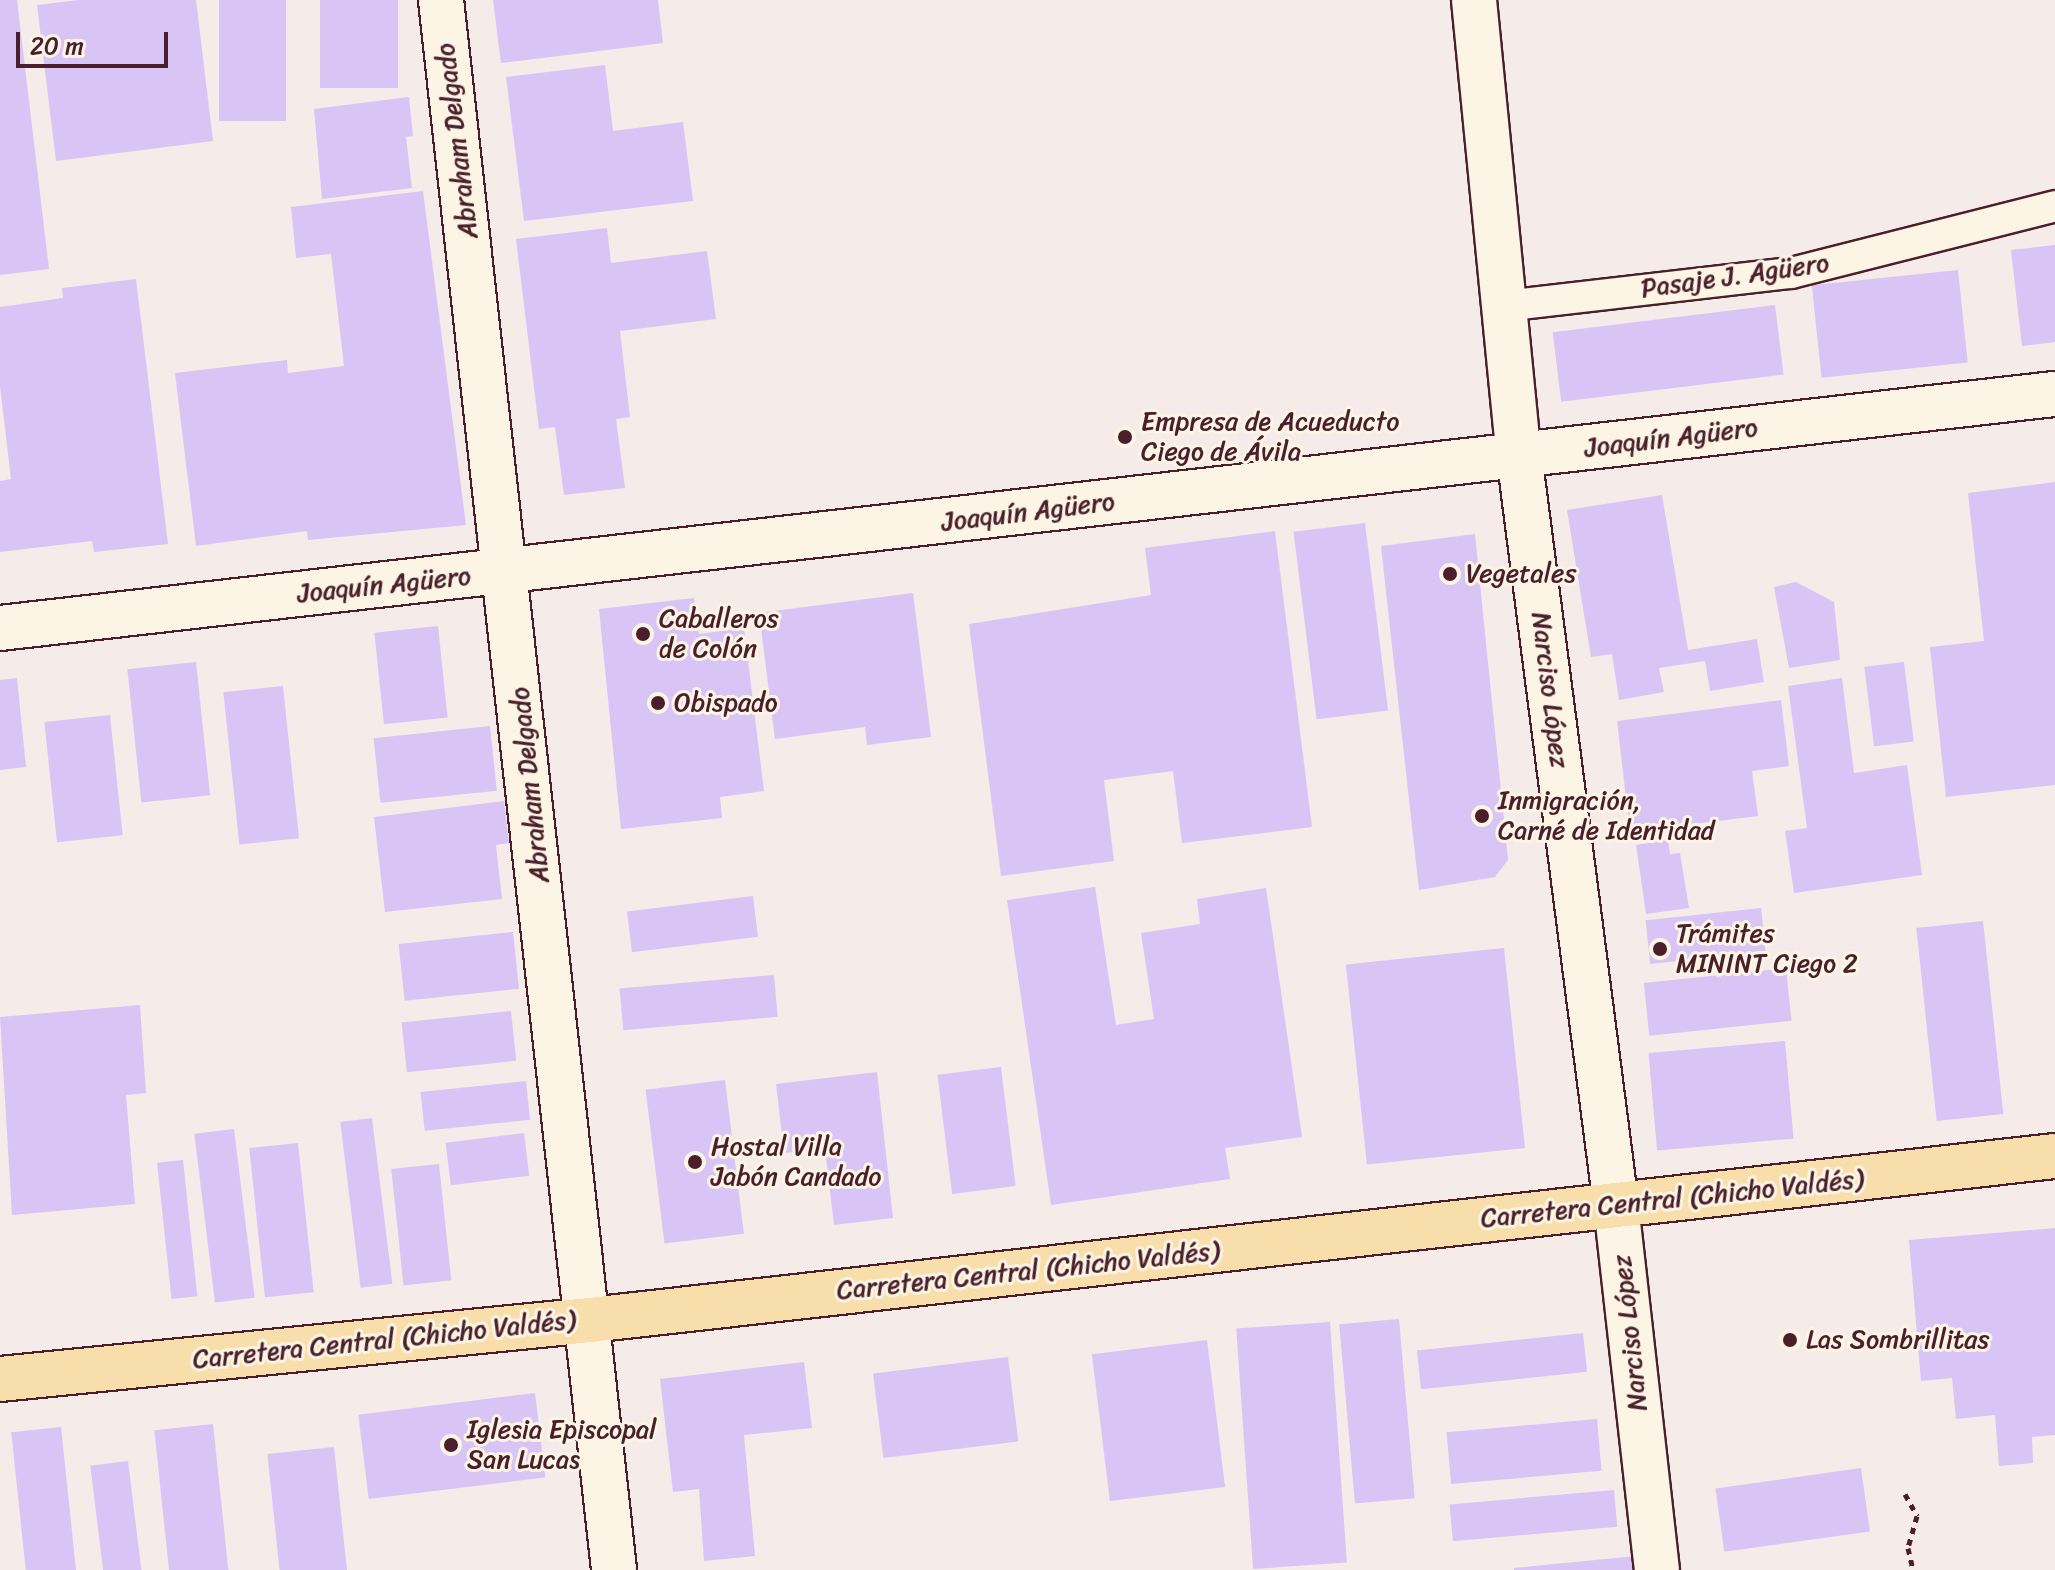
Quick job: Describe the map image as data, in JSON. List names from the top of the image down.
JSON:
{
  "streets": {
    "main road": ["Carretera Central (Chicho Valdés)"],
    "street": ["Abraham Delgado", "Joaquín Agüero", "Narciso López"],
    "lane": ["Pasaje J. Agüero"]
  },
  "crossings": [
    ["Abraham Delgado", "Joaquín Agüero"],
    ["Abraham Delgado", "Carretera Central (Chicho Valdés)"],
    ["Pasaje J. Agüero", "Narciso López"],
    ["Joaquín Agüero", "Narciso López"],
    ["Narciso López", "Carretera Central (Chicho Valdés)"]
  ],
  "places": [
    "Empresa de Acueducto Ciego de Ávila",
    "Vegetales",
    "Caballeros de Colón",
    "Obispado",
    "Inmigración, Carné de Identidad",
    "Trámites MININT Ciego 2",
    "Hostal Villa Jabón Candado",
    "Las Sombrillitas",
    "Iglesia Episcopal San Lucas"
  ],
  "scale_bar": "20 m"
}
